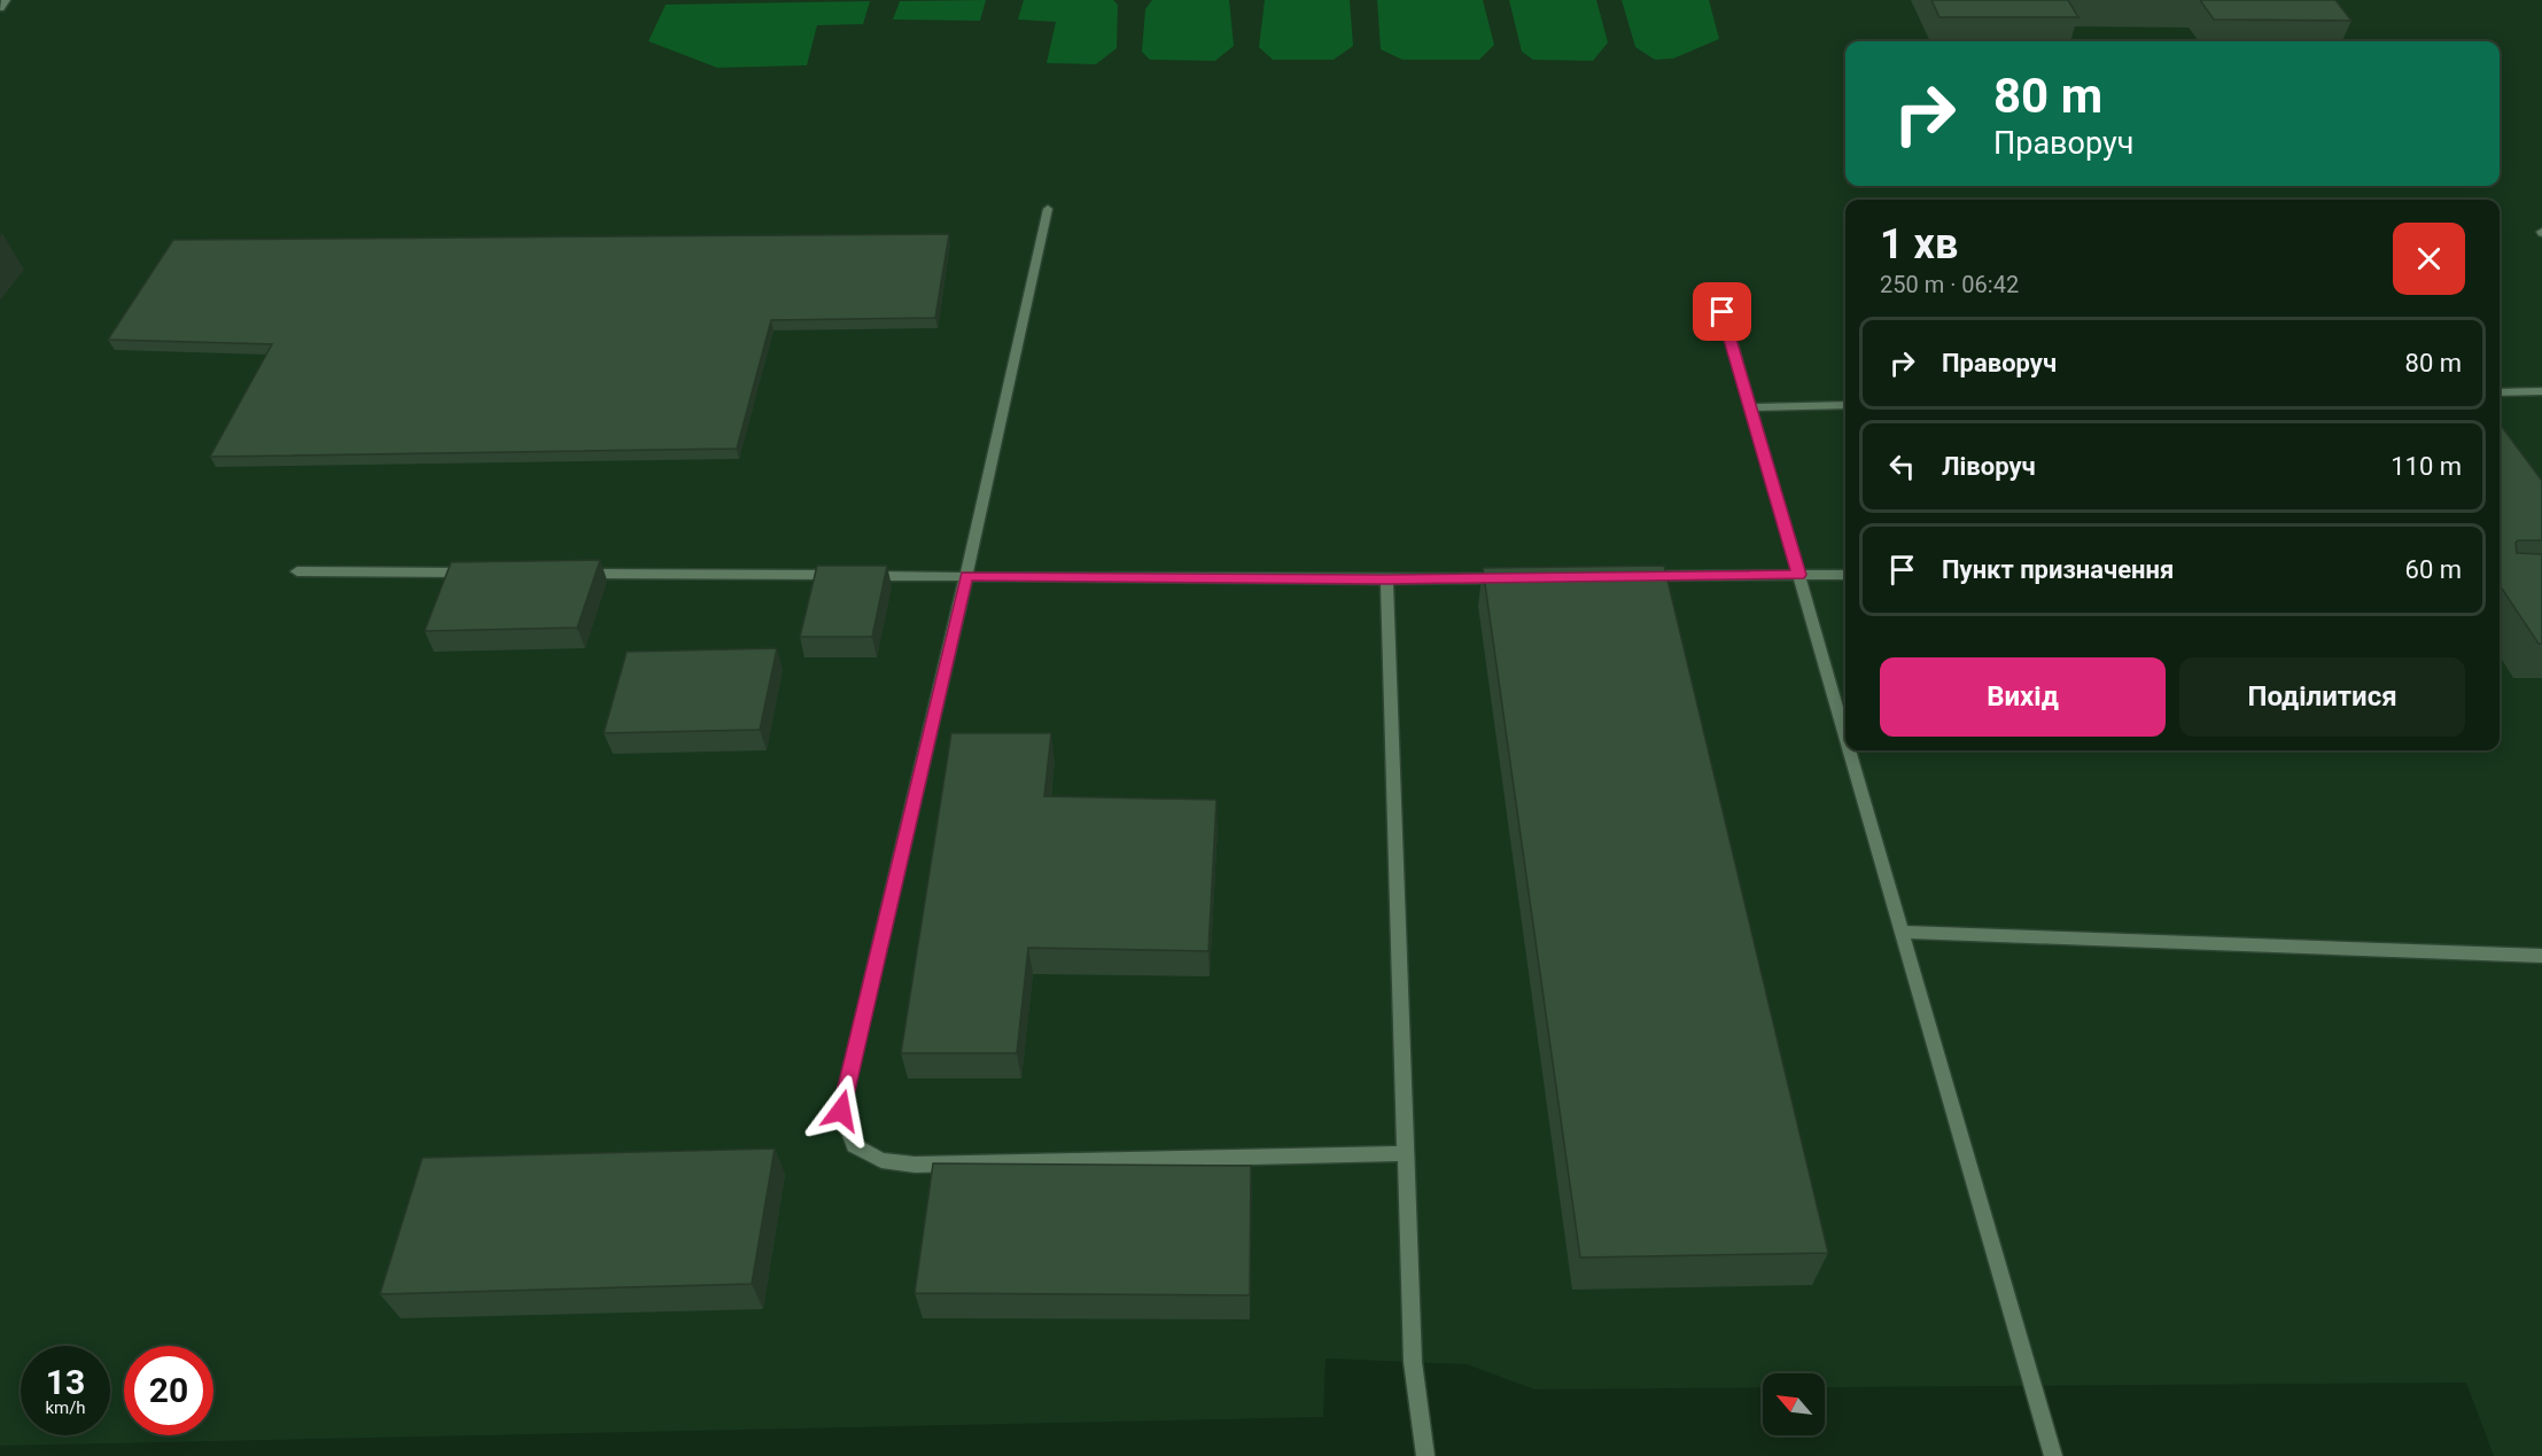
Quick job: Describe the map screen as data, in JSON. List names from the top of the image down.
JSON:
{
  "north": "top left",
  "page": {
    "turn": ["80 m", "Праворуч"],
    "heading": ["1 хв", "250 m · 06:42"],
    "list": [
      {
        "name": "Праворуч",
        "value": "80 m"
      },
      {
        "name": "Ліворуч",
        "value": "110 m"
      },
      {
        "name": "Пункт призначення",
        "value": "60 m"
      }
    ],
    "buttons": ["Вихід", "Поділитися"],
    "speed": "13 km/h",
    "limit": "20"
  }
}
